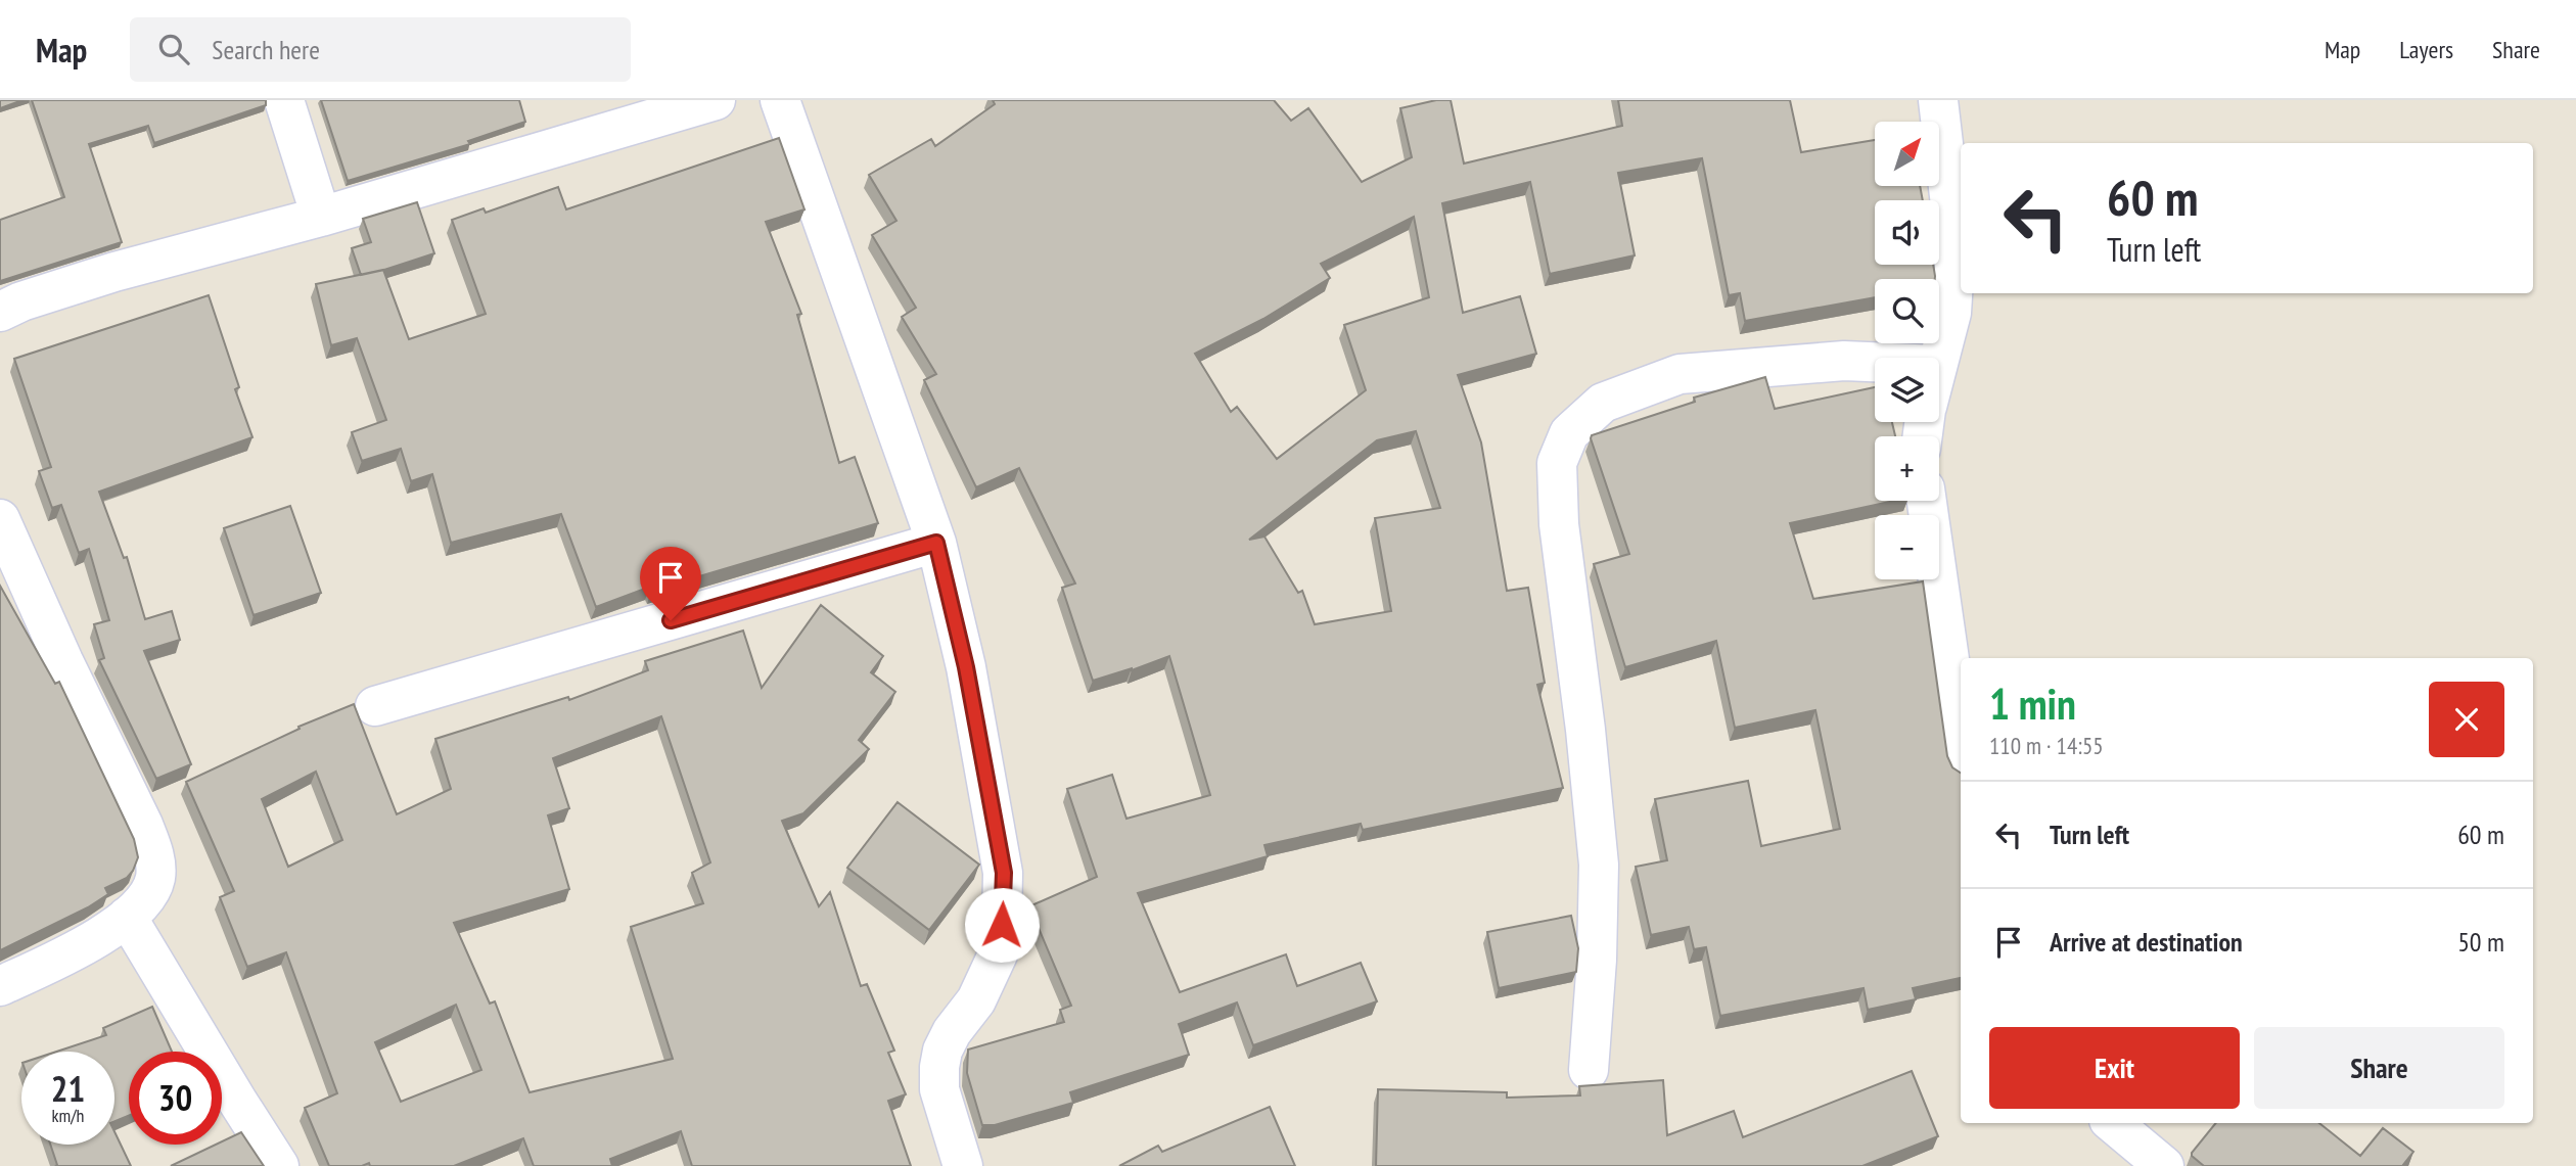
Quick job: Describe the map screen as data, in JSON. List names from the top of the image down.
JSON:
{
  "north": "top right",
  "page": {
    "header": "Map",
    "search": "Search here",
    "nav": ["Map", "Layers", "Share"],
    "map_buttons": ["+", "−"],
    "turn": ["60 m", "Turn left"],
    "heading": ["1 min", "110 m · 14:55"],
    "list": [
      {
        "name": "Turn left",
        "value": "60 m"
      },
      {
        "name": "Arrive at destination",
        "value": "50 m"
      }
    ],
    "buttons": ["Exit", "Share"],
    "speed": "21 km/h",
    "limit": "30"
  }
}
